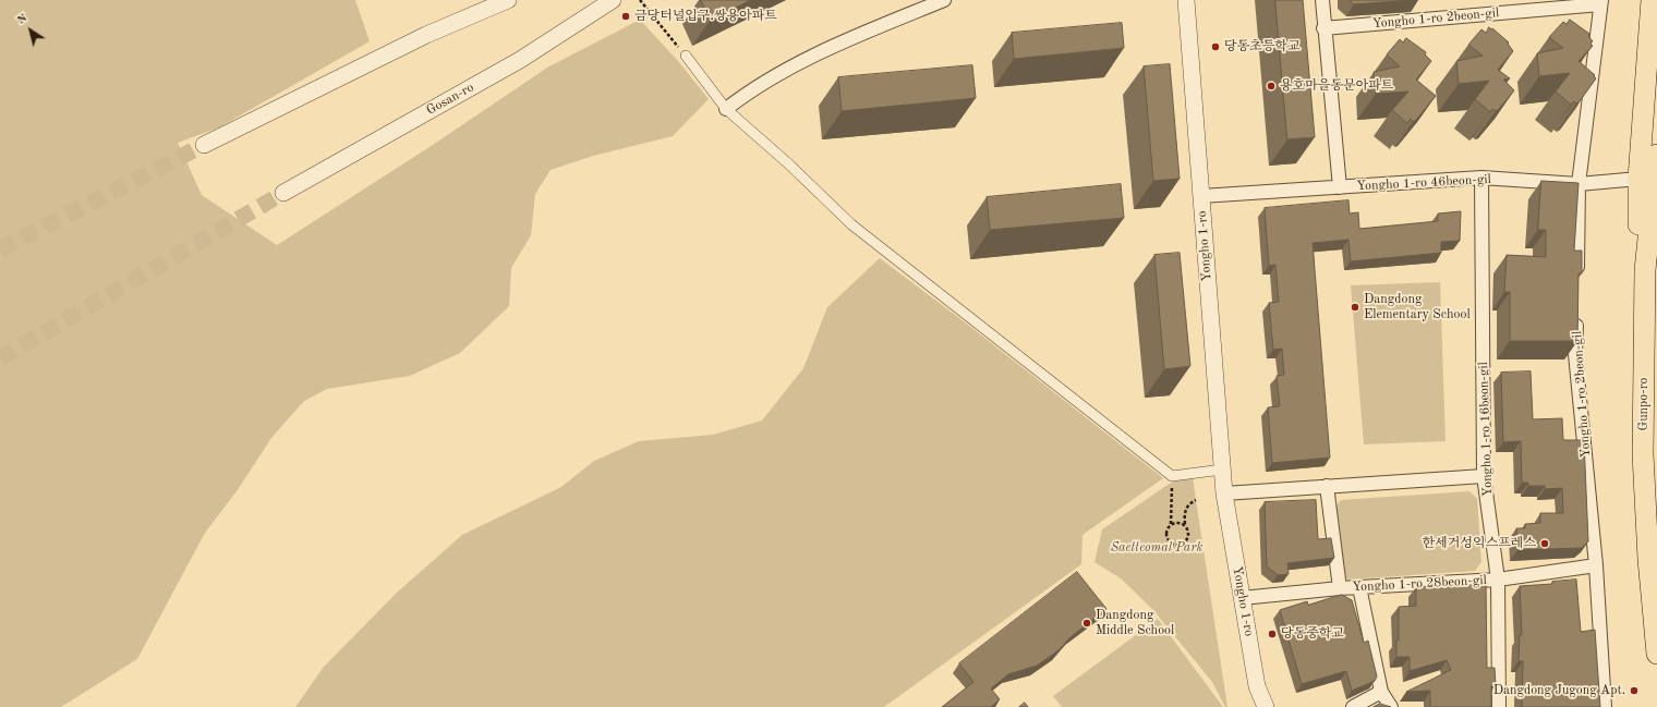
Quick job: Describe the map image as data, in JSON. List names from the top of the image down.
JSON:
{
  "streets": {
    "main road": ["Gunpo-ro"],
    "street": [
      "Yongho 1-ro 2beon-gil",
      "Gosan-ro",
      "Yongho 1-ro 46beon-gil",
      "Yongho 1-ro",
      "Yongho 1-ro 16beon-gil",
      "Yongho 1-ro 28beon-gil"
    ]
  },
  "crossings": [
    ["Yongho 1-ro 2beon-gil", "Yongho 1-ro 46beon-gil"],
    ["Yongho 1-ro 2beon-gil", "Yongho 1-ro 28beon-gil"],
    ["Yongho 1-ro 46beon-gil", "Yongho 1-ro"],
    ["Yongho 1-ro 46beon-gil", "Yongho 1-ro 16beon-gil"],
    ["Yongho 1-ro", "Yongho 1-ro 28beon-gil"],
    ["Yongho 1-ro 16beon-gil", "Yongho 1-ro 28beon-gil"]
  ],
  "parks": ["Saetteomal Park"],
  "places": [
    "금당터널입구.쌍용아파트",
    "당동초등학교",
    "용호마을동문아파트",
    "Dangdong Elementary School",
    "한세거성익스프레스",
    "Dangdong Middle School",
    "당동중학교",
    "Dangdong Jugong Apt."
  ],
  "north": "top left"
}
